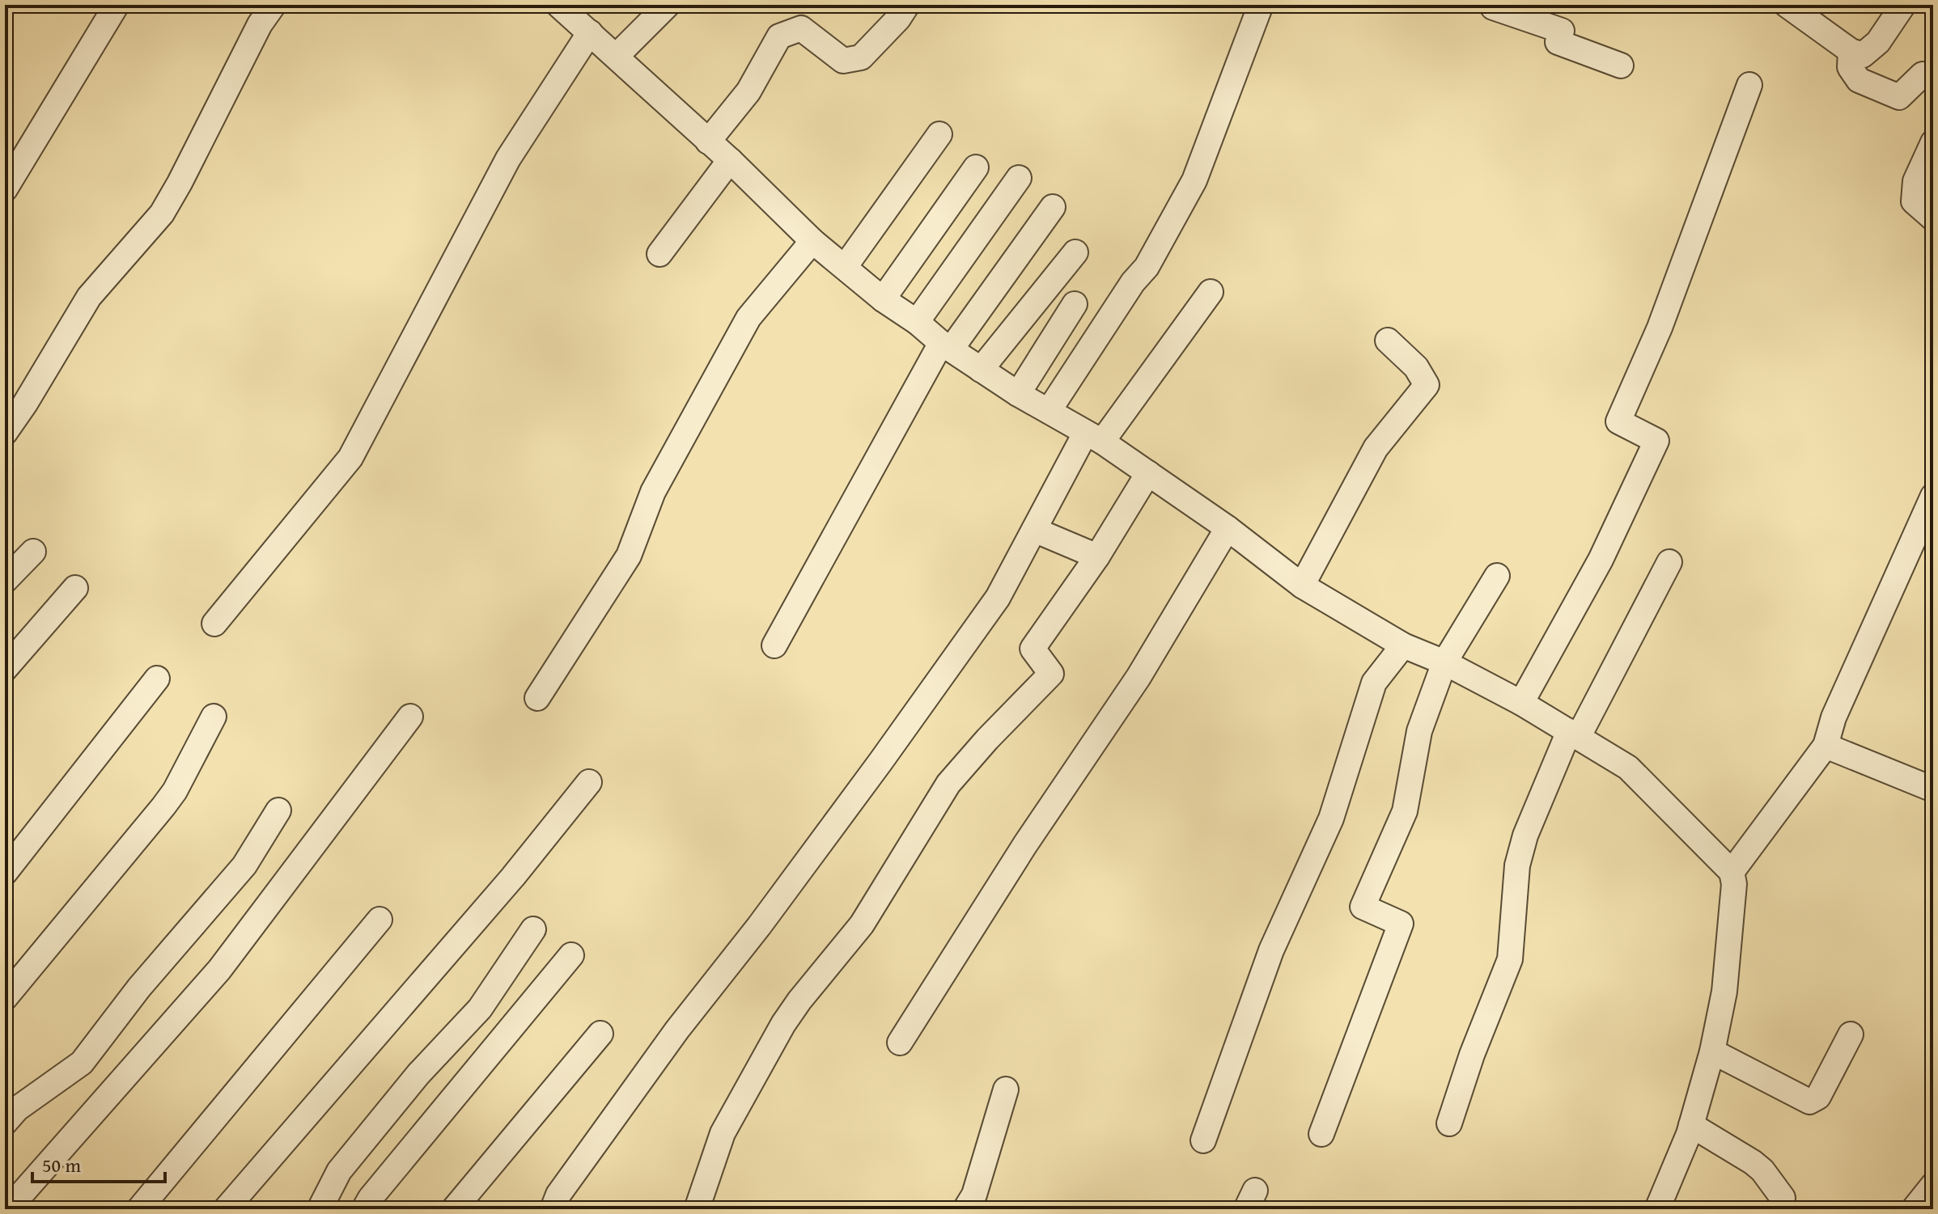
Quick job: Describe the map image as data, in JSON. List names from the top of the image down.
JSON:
{
  "scale_bar": "50 m"
}
